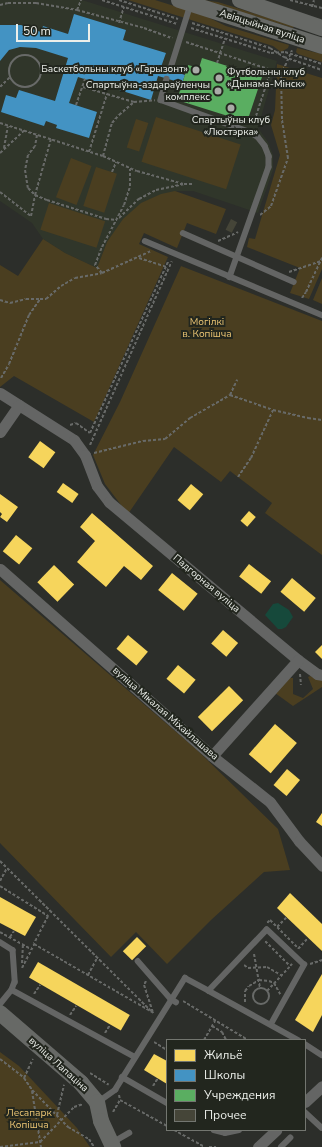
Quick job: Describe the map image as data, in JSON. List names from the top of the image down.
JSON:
{
  "streets": {
    "main road": ["Авіяцыйная вуліца", "вуліца Лапаціна"],
    "street": ["Падгорная вуліца", "вуліца Мікалая Міхайлашава"]
  },
  "parks": ["Могілкі в. Копішча", "Лесапарк Копішча"],
  "places": [
    "Баскетбольны клуб «Гарызонт»",
    "Футбольны клуб «Дынама-Мінск»",
    "Спартыўна-аздараўленчы комплекс",
    "Cпартыўны клуб «Люстэрка»"
  ],
  "legend": [
    "Жильё",
    "Школы",
    "Учреждения",
    "Прочее"
  ],
  "scale_bar": "50 m"
}
